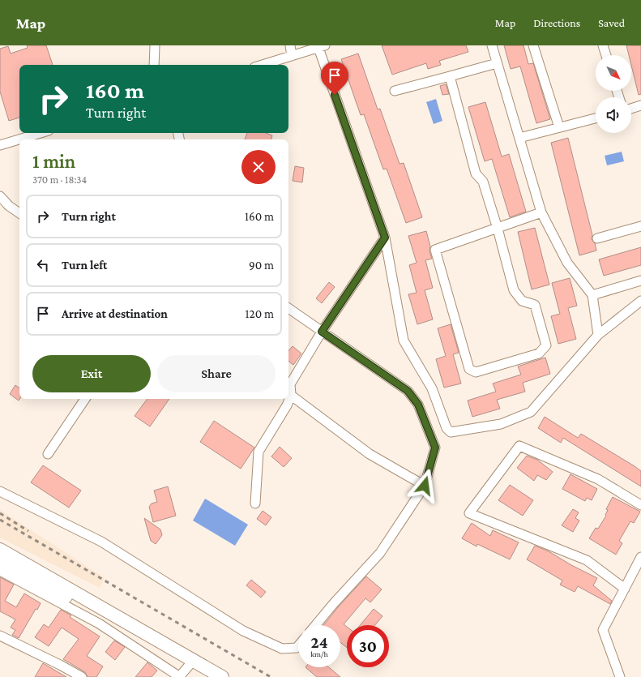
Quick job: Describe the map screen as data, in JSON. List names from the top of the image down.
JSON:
{
  "north": "bottom right",
  "page": {
    "header": "Map",
    "nav": ["Map", "Directions", "Saved"],
    "turn": ["160 m", "Turn right"],
    "heading": ["1 min", "370 m · 18:34"],
    "list": [
      {
        "name": "Turn right",
        "value": "160 m"
      },
      {
        "name": "Turn left",
        "value": "90 m"
      },
      {
        "name": "Arrive at destination",
        "value": "120 m"
      }
    ],
    "buttons": ["Exit", "Share"],
    "speed": "24 km/h",
    "limit": "30"
  }
}
